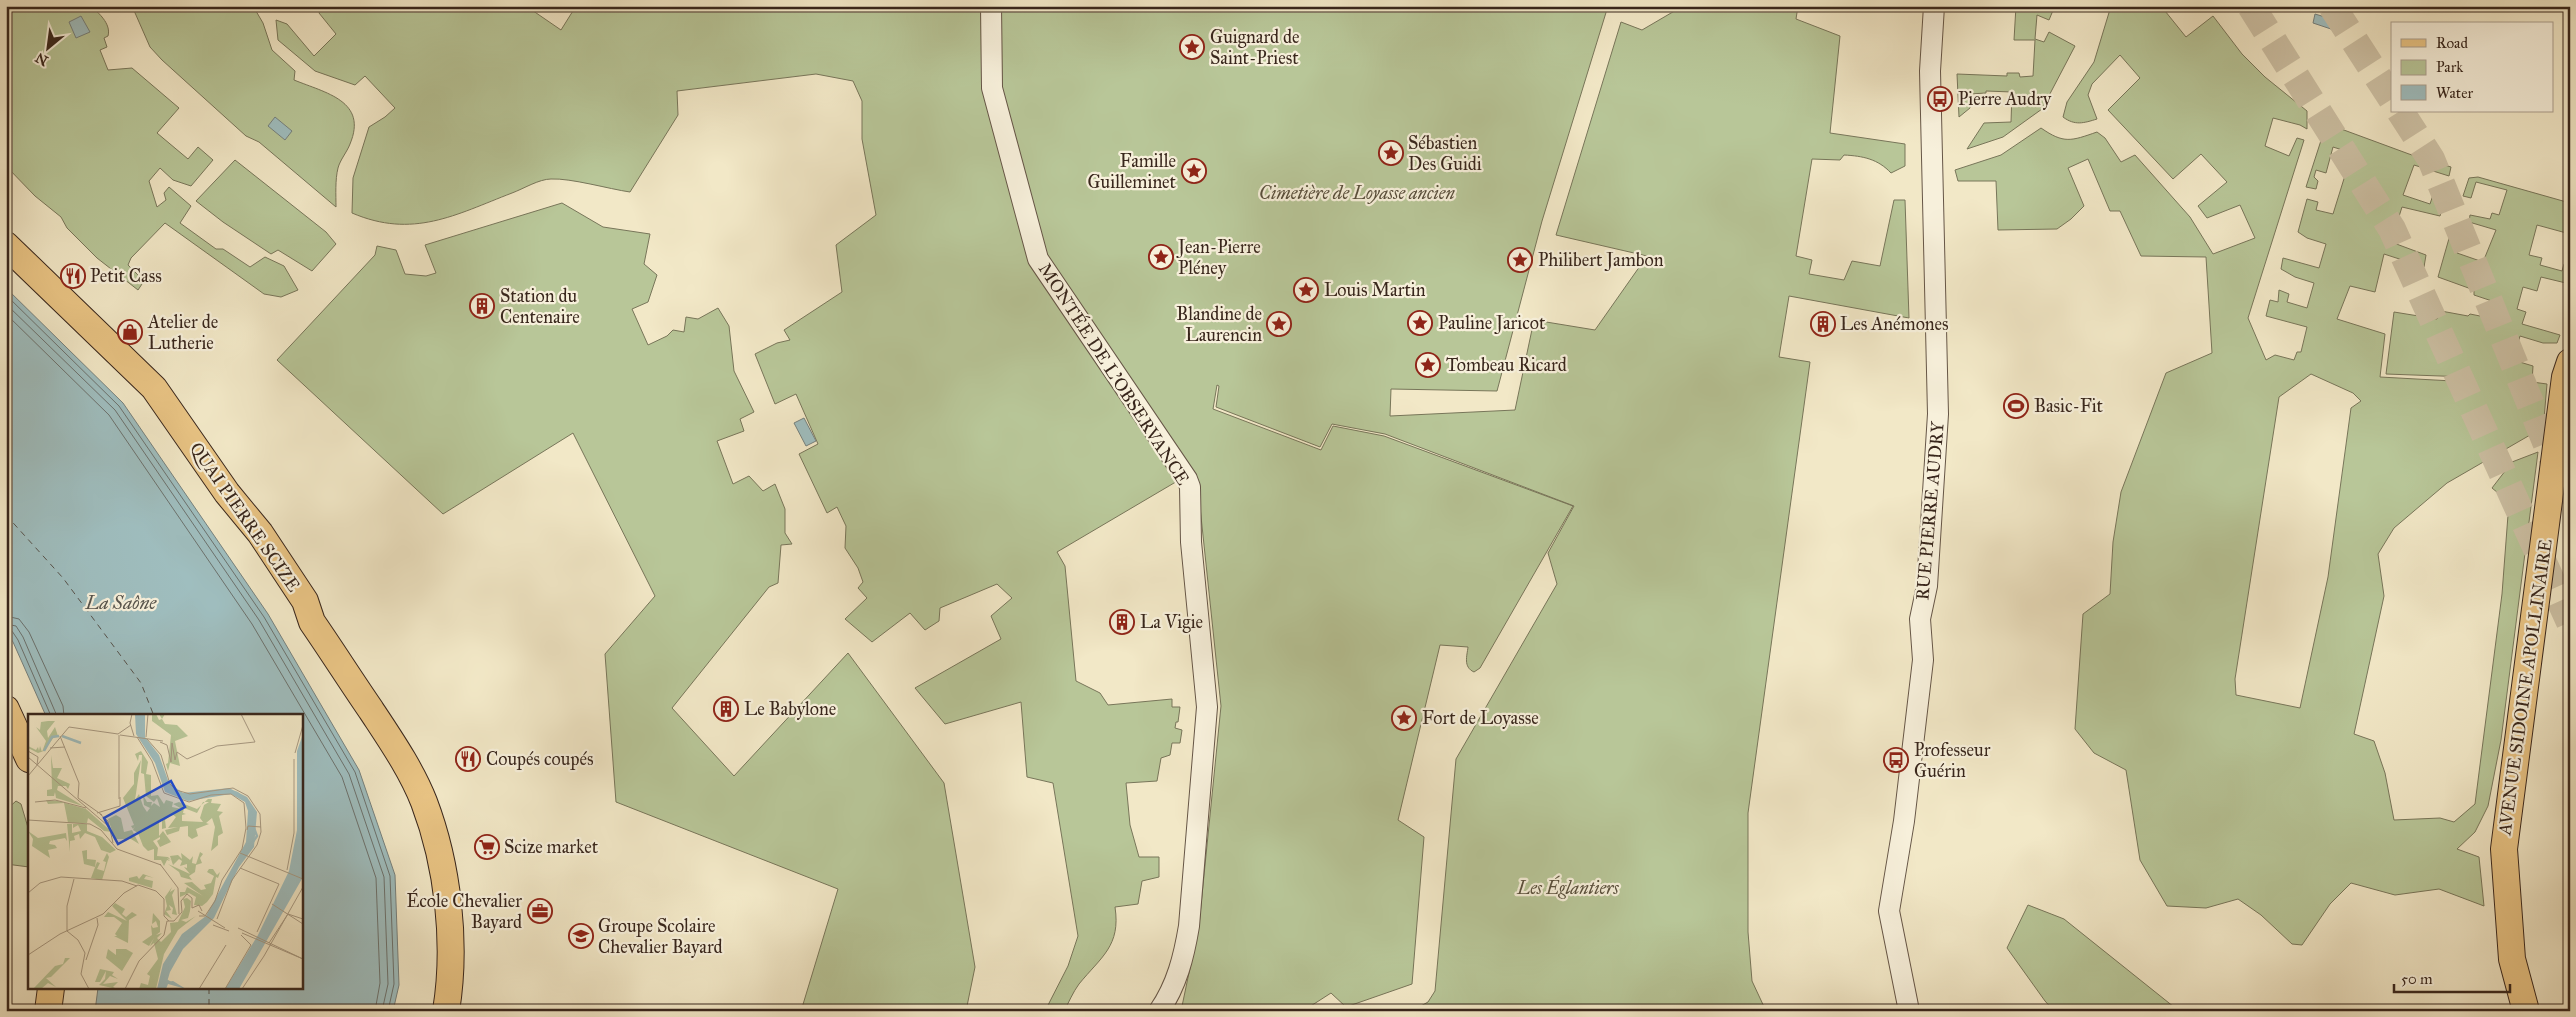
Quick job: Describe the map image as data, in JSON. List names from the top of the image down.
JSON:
{
  "streets": {
    "main road": ["QUAI PIERRE SCIZE", "AVENUE SIDOINE APOLLINAIRE"],
    "street": ["MONTÉE DE L'OBSERVANCE", "RUE PIERRE AUDRY"]
  },
  "water": ["La Saône"],
  "parks": ["Cimetière de Loyasse ancien", "Les Églantiers"],
  "places": {
    "place": [
      "Guignard de Saint-Priest",
      "Sébastien Des Guidi",
      "Famille Guilleminet",
      "Jean-Pierre Pléney",
      "Philibert Jambon",
      "Louis Martin",
      "Pauline Jaricot",
      "Blandine de Laurencin",
      "Tombeau Ricard",
      "Fort de Loyasse"
    ],
    "bus stop": ["Pierre Audry", "Professeur Guérin"],
    "restaurant": ["Petit Cass", "Coupés coupés"],
    "building": [
      "Station du Centenaire",
      "Les Anémones",
      "La Vigie",
      "Le Babylone"
    ],
    "shop": ["Atelier de Lutherie"],
    "sports": ["Basic-Fit"],
    "supermarket": ["Scize market"],
    "office": ["École Chevalier Bayard"],
    "school or university": ["Groupe Scolaire Chevalier Bayard"]
  },
  "legend": ["Road", "Park", "Water"],
  "scale_bar": "50 m",
  "north": "bottom left"
}
